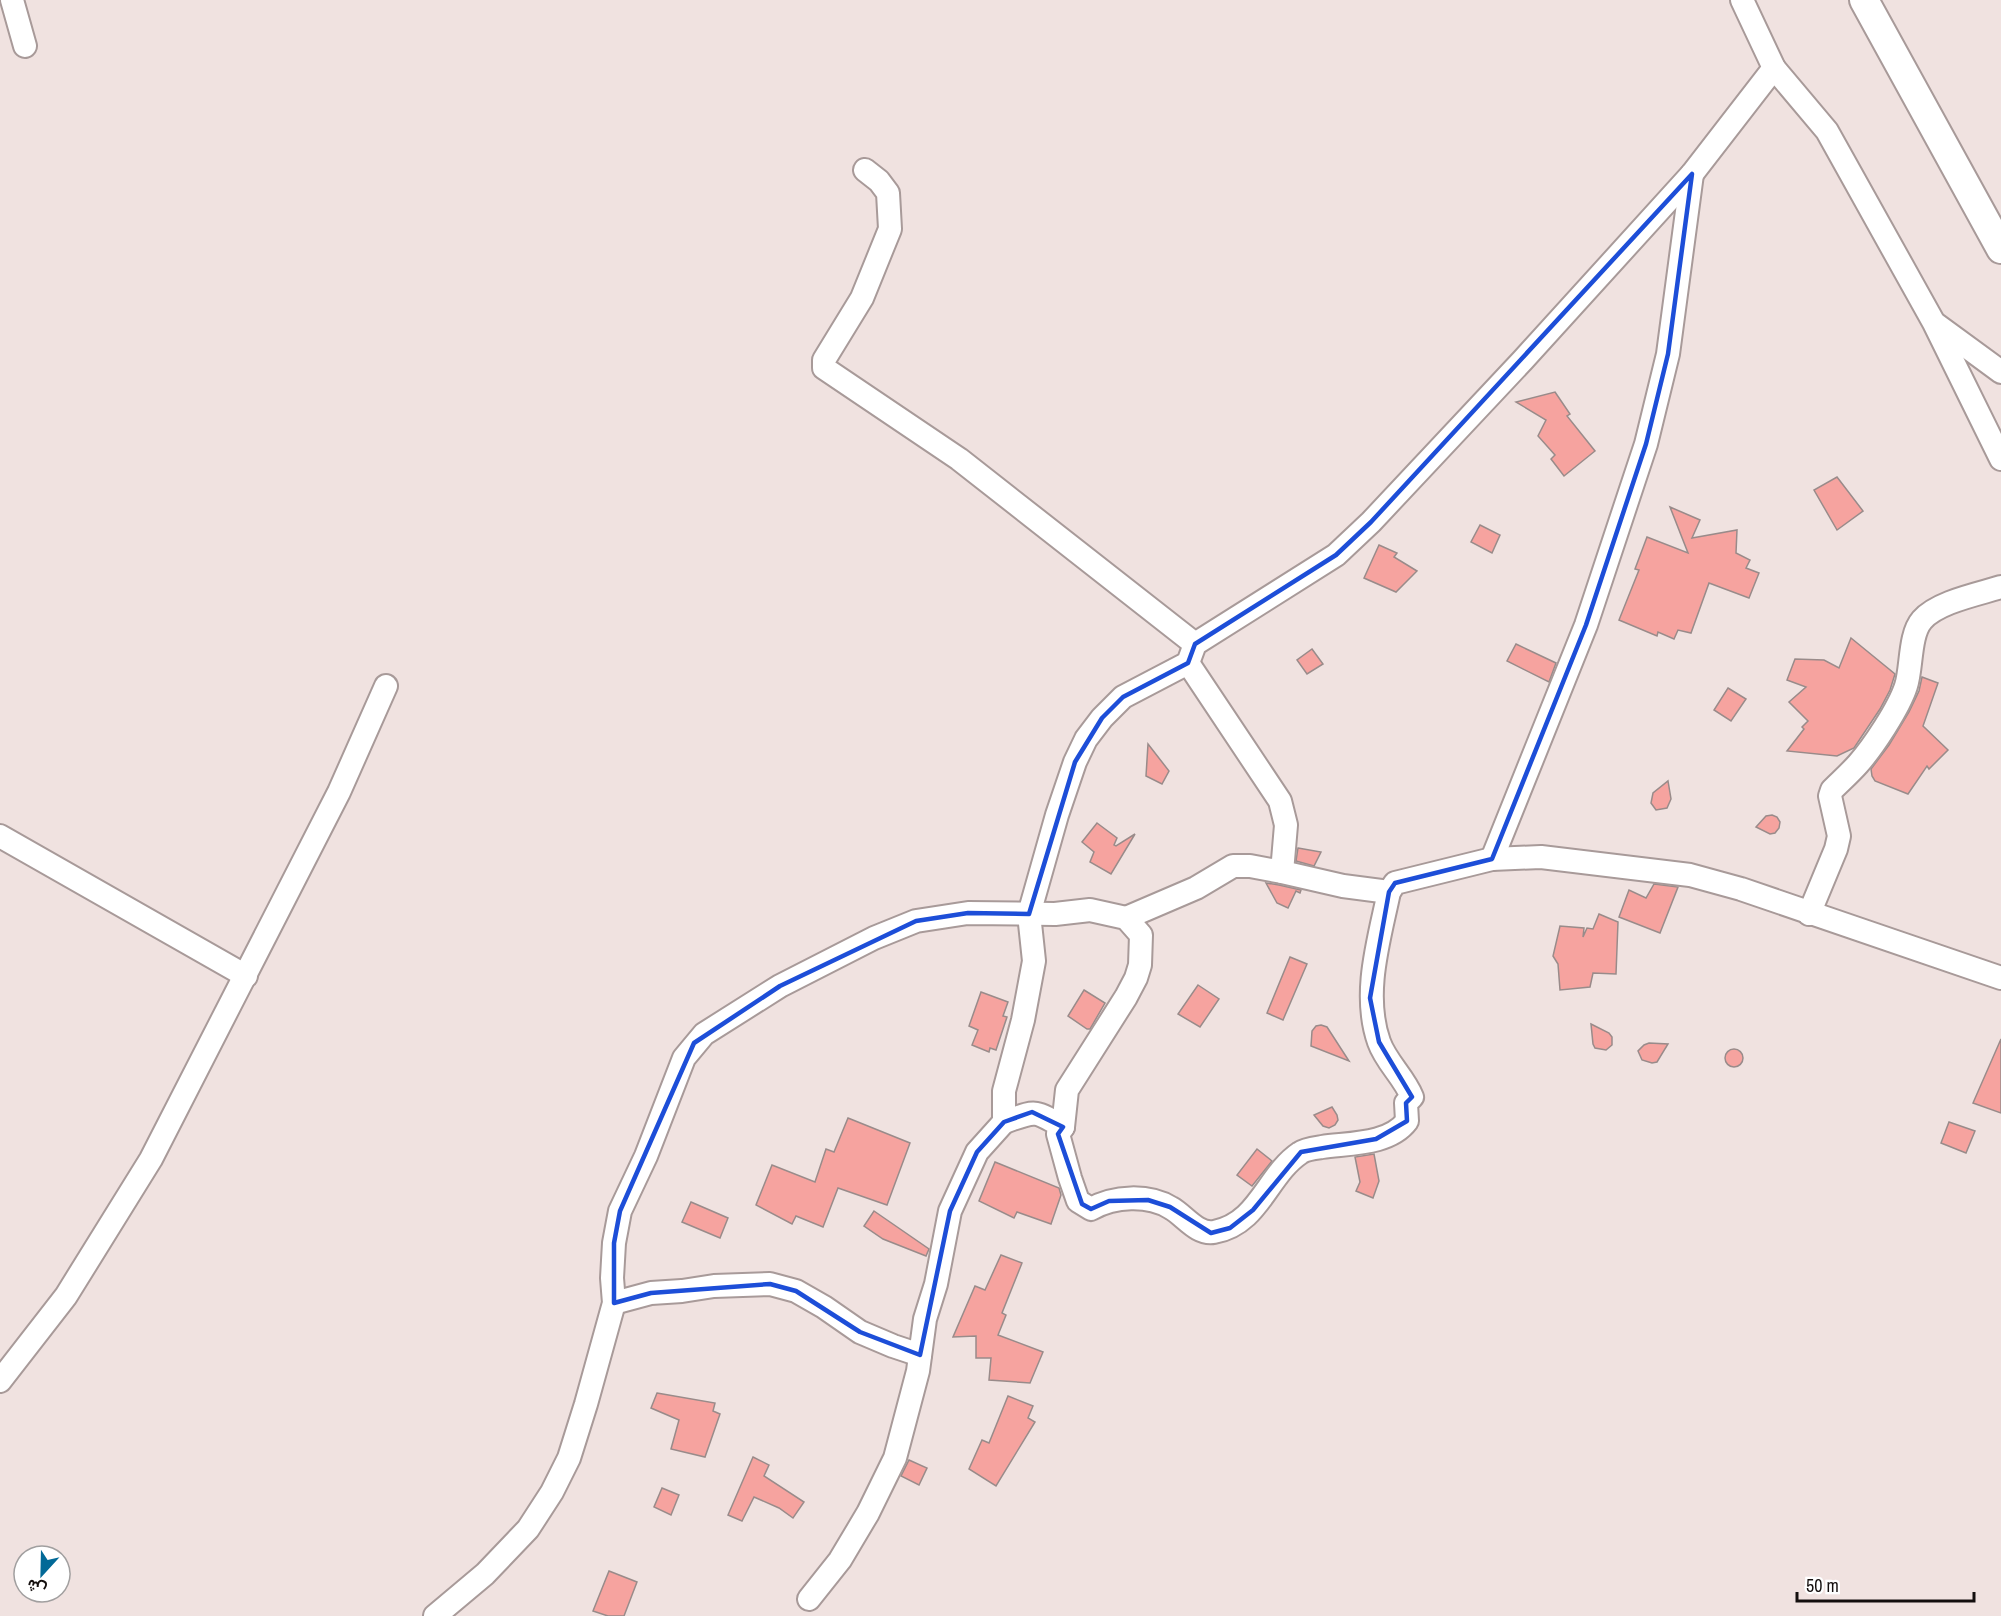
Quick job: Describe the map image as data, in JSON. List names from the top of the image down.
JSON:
{
  "scale_bar": "50 m",
  "north": "bottom"
}
